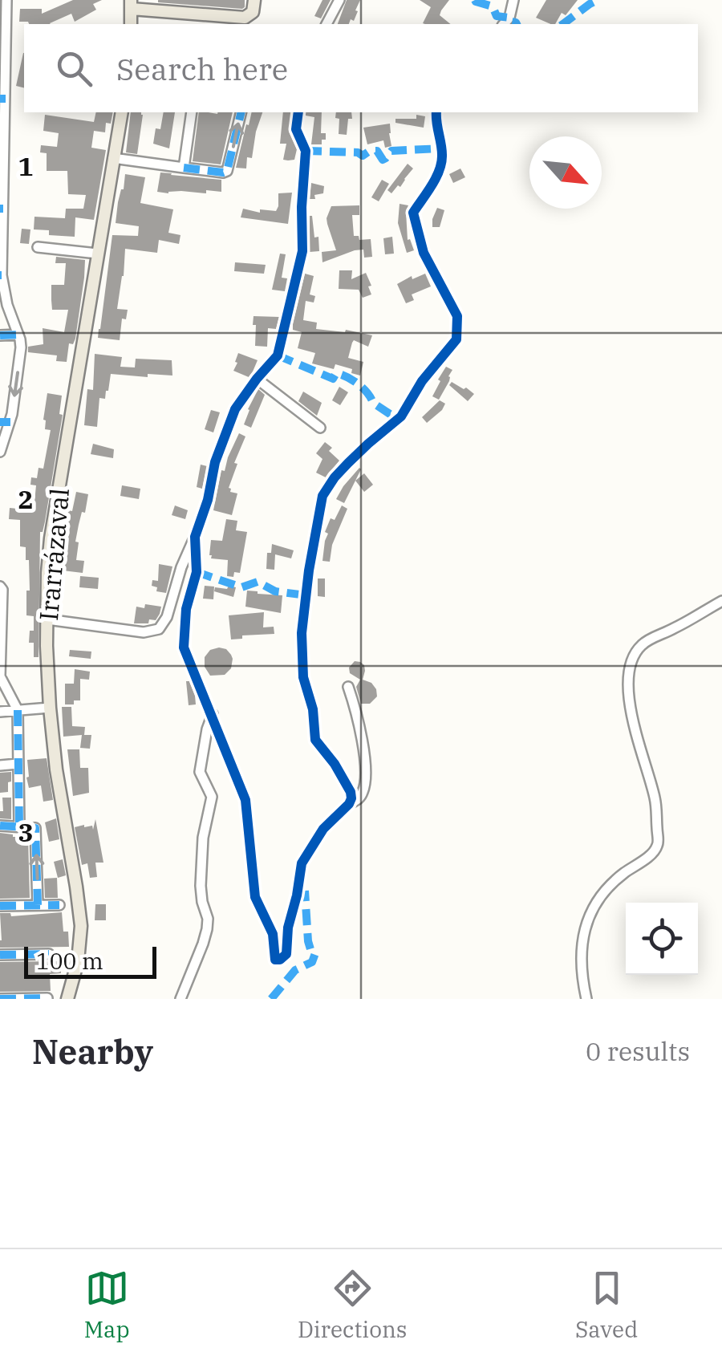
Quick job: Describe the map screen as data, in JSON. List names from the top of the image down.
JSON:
{
  "streets": {
    "main road": ["Irarrázaval"]
  },
  "scale_bar": "100 m",
  "north": "bottom right",
  "page": {
    "search": "Search here",
    "scale": "100 m",
    "heading": ["Nearby", "0 results"],
    "nav": ["Map", "Directions", "Saved"]
  },
  "grid": {
    "rows": ["1", "2", "3"]
  }
}
